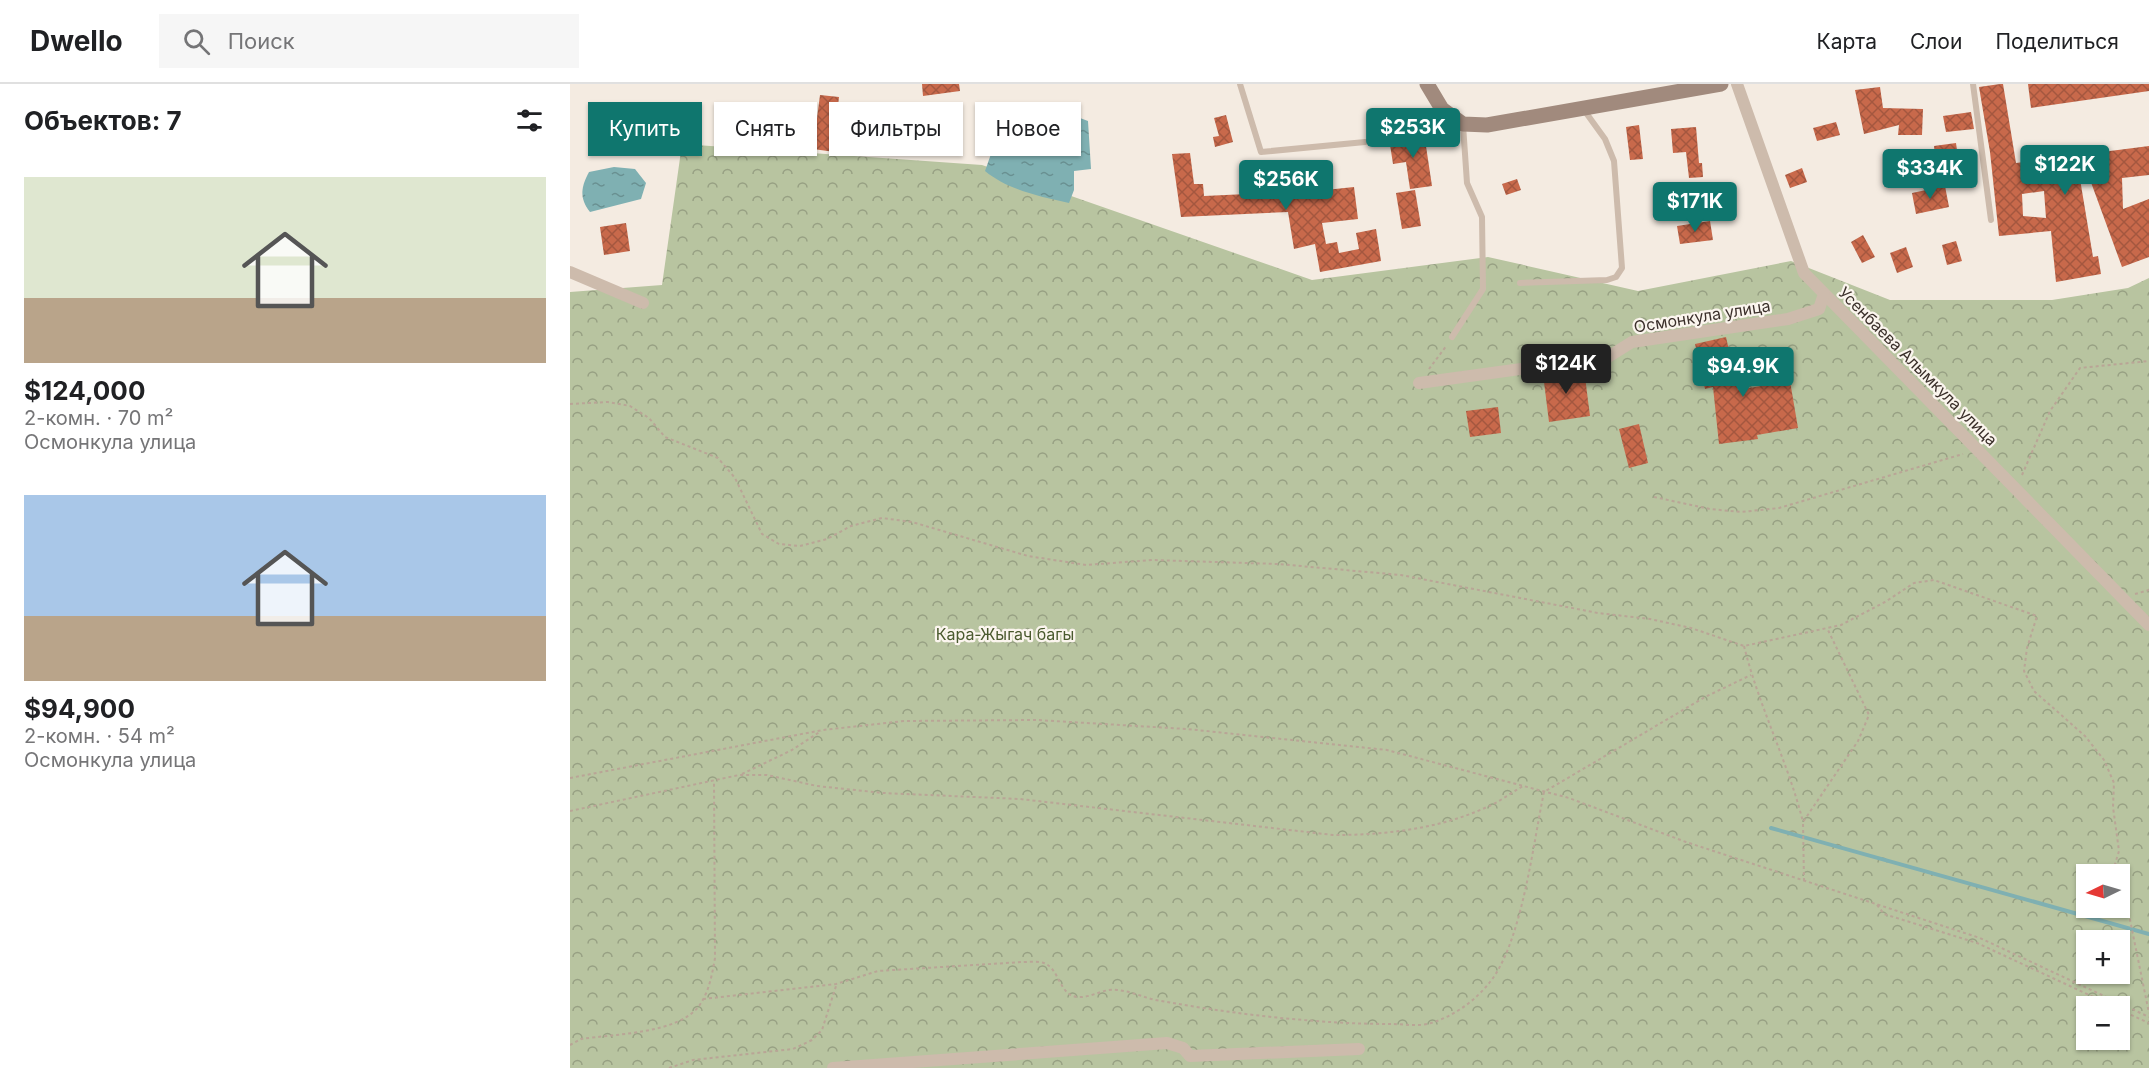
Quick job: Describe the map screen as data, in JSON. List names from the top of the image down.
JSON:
{
  "streets": {
    "street": ["Осмонкула улица", "Усенбаева Алымкула улица"]
  },
  "crossings": [
    ["Осмонкула улица", "Усенбаева Алымкула улица"]
  ],
  "parks": ["Кара-Жыгач багы"],
  "north": "left",
  "page": {
    "header": "Dwello",
    "search": "Поиск",
    "nav": ["Карта", "Слои", "Поделиться"],
    "heading": "Объектов: 7",
    "chip": [
      "Купить",
      "Снять",
      "Фильтры",
      "Новое"
    ],
    "price": [
      "$253K",
      "$122K",
      "$334K",
      "$256K",
      "$171K",
      "$124K",
      "$94.9K"
    ],
    "list": [
      {
        "name": "$124,000",
        "note": "2-комн. · 70 m² · Осмонкула улица"
      },
      {
        "name": "$94,900",
        "note": "2-комн. · 54 m² · Осмонкула улица"
      }
    ],
    "map_buttons": ["+", "−"]
  }
}
